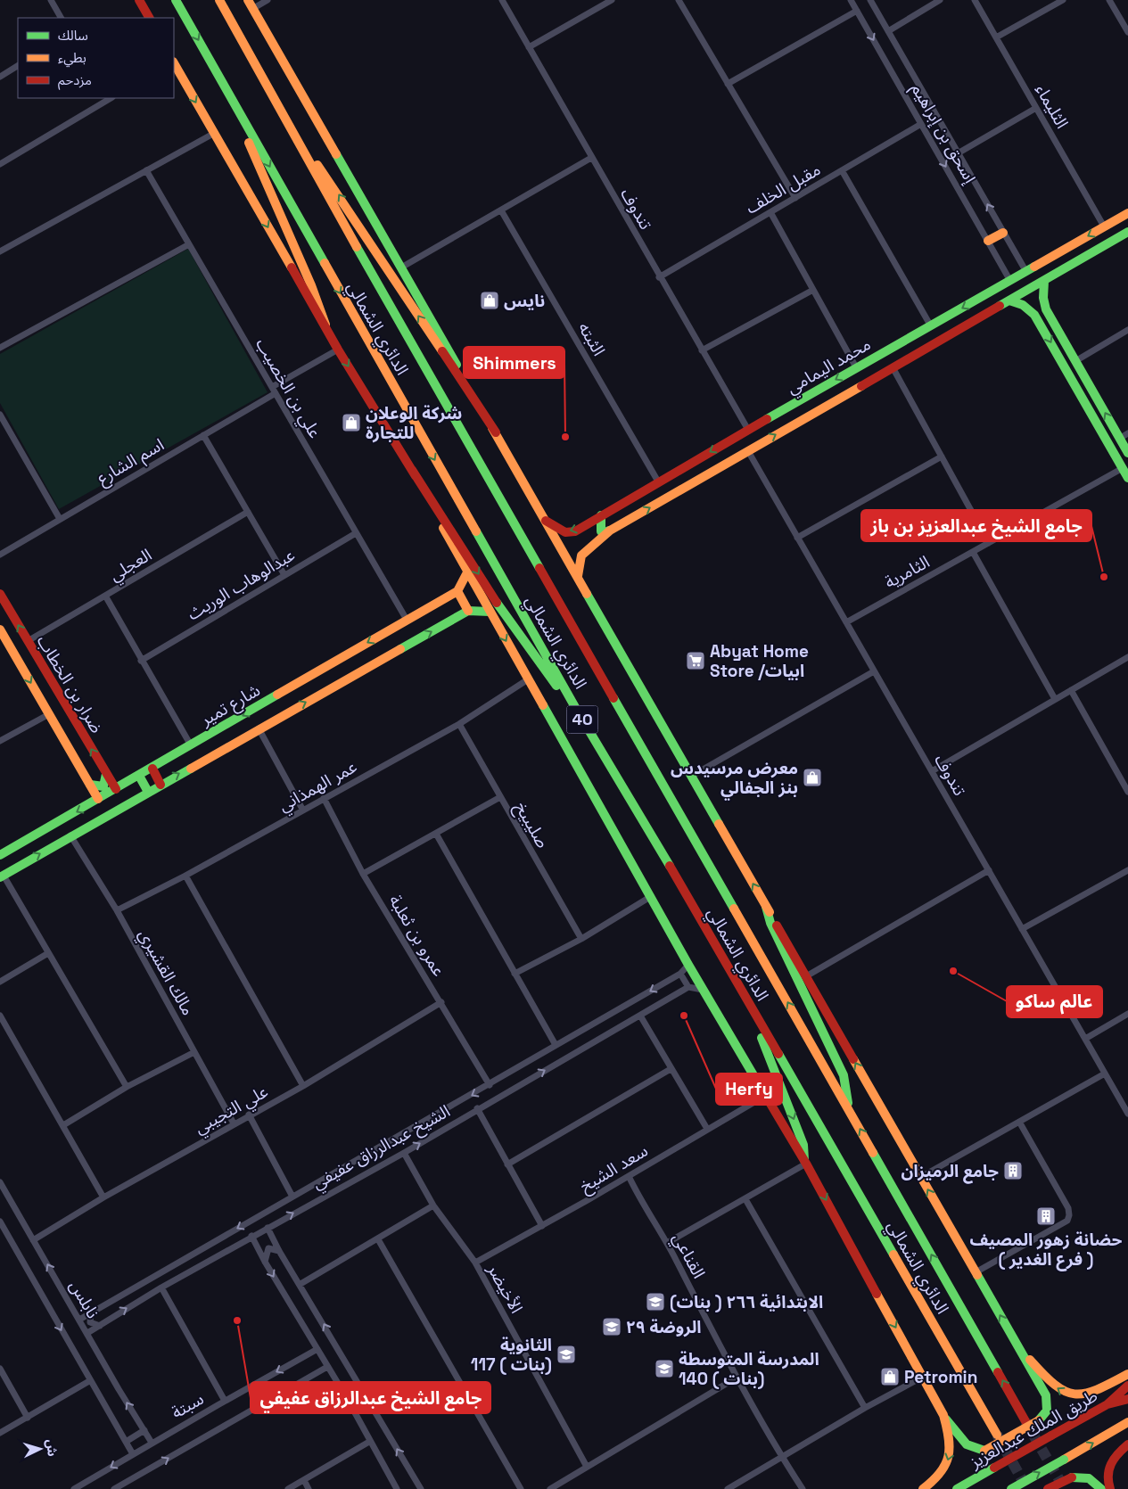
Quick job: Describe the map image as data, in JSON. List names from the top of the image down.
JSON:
{
  "streets": {
    "main road": [
      "الدائري الشمالي",
      "محمد اليمامي",
      "ضرار بن الخطاب",
      "شارع تمير",
      "40",
      "طريق الملك عبدالعزيز"
    ],
    "street": [
      "الثليماء",
      "إسحق بن إبراهيم",
      "مقبل الخلف",
      "تندوف",
      "الثبته",
      "علي بن الخصيب",
      "اسم الشارع",
      "العجلي",
      "الثامرية",
      "عبدالوهاب الوريث",
      "عمر الهمذاني",
      "صليبيخ",
      "عمرو بن ثعلبة",
      "مالك القشيري",
      "علي التجيبي",
      "الشيخ عبدالرزاق عفيفي",
      "سعد الشيخ",
      "القناعي",
      "الأخيضر",
      "نابلس",
      "سبتة"
    ]
  },
  "crossings": [
    ["الثليماء", "محمد اليمامي"],
    ["إسحق بن إبراهيم", "مقبل الخلف"],
    ["إسحق بن إبراهيم", "محمد اليمامي"],
    ["مقبل الخلف", "تندوف"],
    ["تندوف", "محمد اليمامي"],
    ["تندوف", "الثامرية"],
    ["الثبته", "محمد اليمامي"],
    ["علي بن الخصيب", "اسم الشارع"],
    ["علي بن الخصيب", "عبدالوهاب الوريث"],
    ["علي بن الخصيب", "شارع تمير"],
    ["العجلي", "ضرار بن الخطاب"],
    ["ضرار بن الخطاب", "شارع تمير"],
    ["عمر الهمذاني", "صليبيخ"],
    ["عمر الهمذاني", "عمرو بن ثعلبة"],
    ["عمر الهمذاني", "مالك القشيري"],
    ["عمرو بن ثعلبة", "علي التجيبي"],
    ["عمرو بن ثعلبة", "الشيخ عبدالرزاق عفيفي"],
    ["مالك القشيري", "علي التجيبي"],
    ["علي التجيبي", "نابلس"],
    ["الشيخ عبدالرزاق عفيفي", "الأخيضر"],
    ["الشيخ عبدالرزاق عفيفي", "نابلس"],
    ["سعد الشيخ", "القناعي"],
    ["سعد الشيخ", "الأخيضر"],
    ["نابلس", "سبتة"]
  ],
  "places": {
    "shop": [
      "نايس",
      "شركة الوعلان للتجارة",
      "معرض مرسيدس بنز الجفالي",
      "Petromin"
    ],
    "other": [
      "Shimmers",
      "جامع الشيخ عبدالعزيز بن باز",
      "عالم ساكو",
      "Herfy",
      "جامع الشيخ عبدالرزاق عفيفي"
    ],
    "supermarket": ["Abyat Home Store /ابيات"],
    "building": ["جامع الرميزان", "حضانة زهور المصيف ( فرع الغدير )"],
    "school or university": [
      "الابتدائية ٢٦٦ ( بنات)",
      "الروضة ٢٩",
      "الثانوية 117 ( بنات)",
      "المدرسة المتوسطة 140 ( بنات)"
    ]
  },
  "legend": ["سالك", "بطيء", "مزدحم"],
  "north": "right"
}
